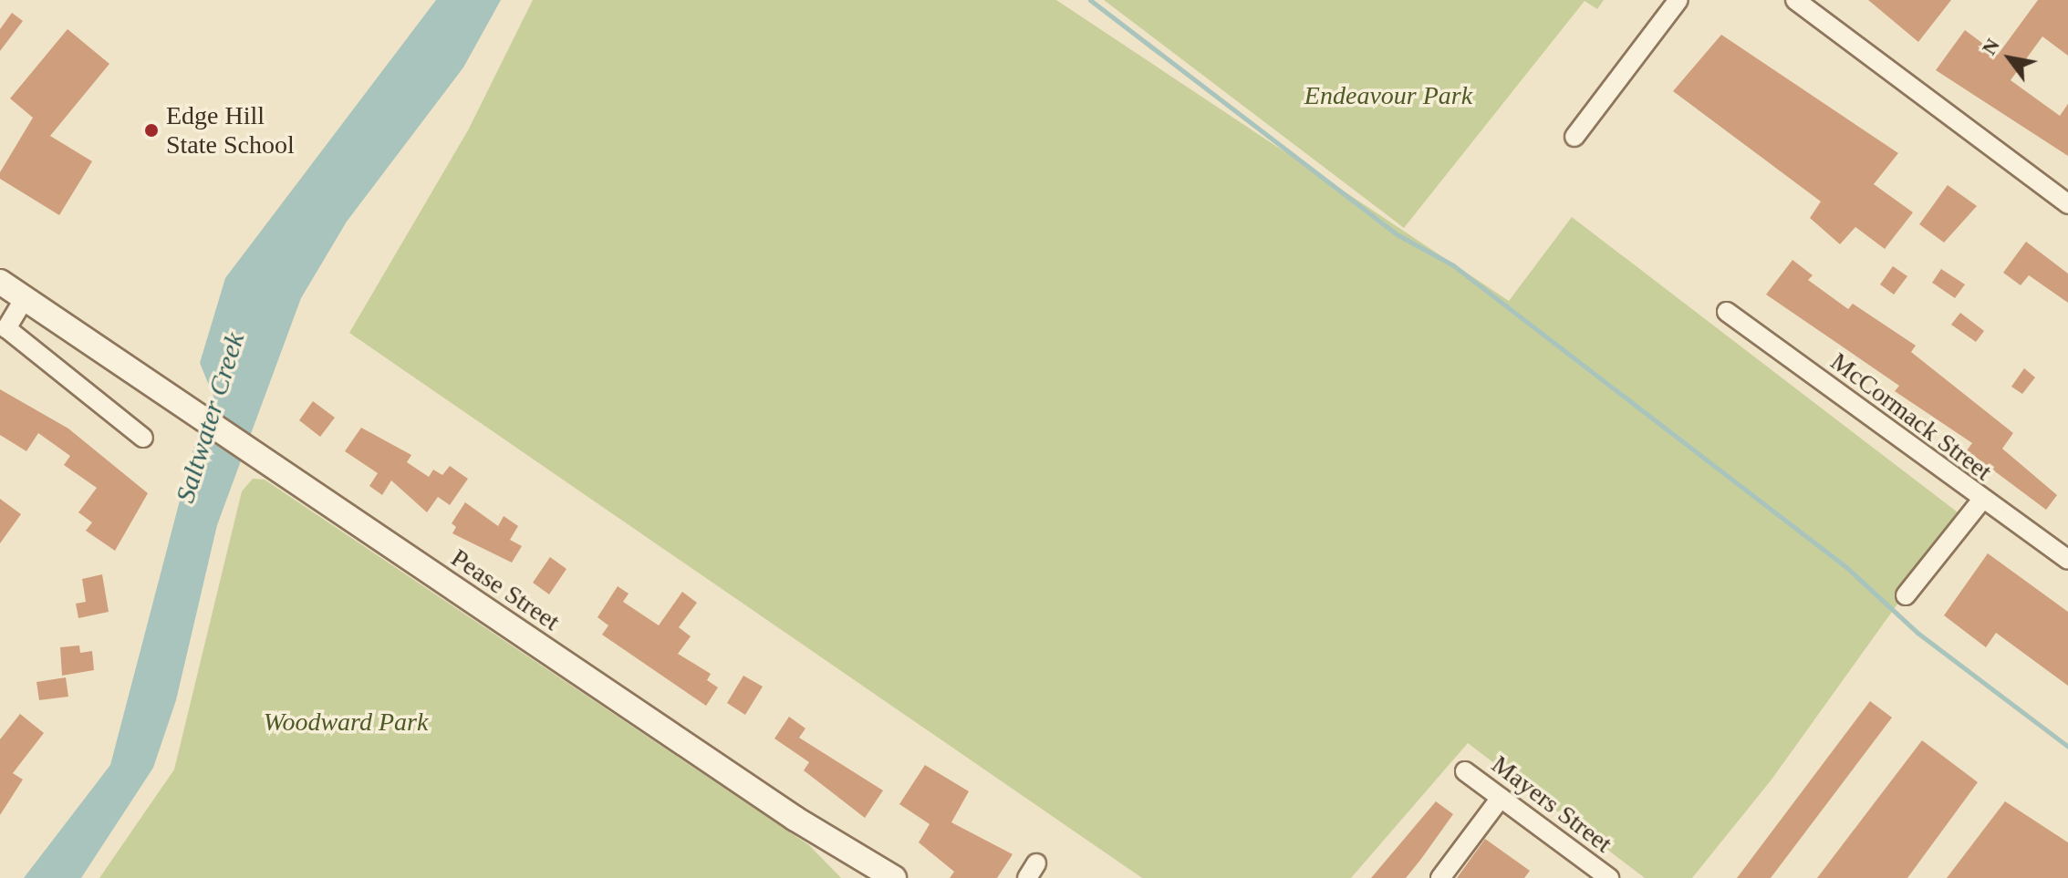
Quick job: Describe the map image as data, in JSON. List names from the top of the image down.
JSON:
{
  "streets": {
    "street": ["McCormack Street", "Pease Street", "Mayers Street"]
  },
  "water": ["Saltwater Creek"],
  "parks": ["Endeavour Park", "Woodward Park"],
  "places": ["Edge Hill State School"],
  "north": "top left"
}
